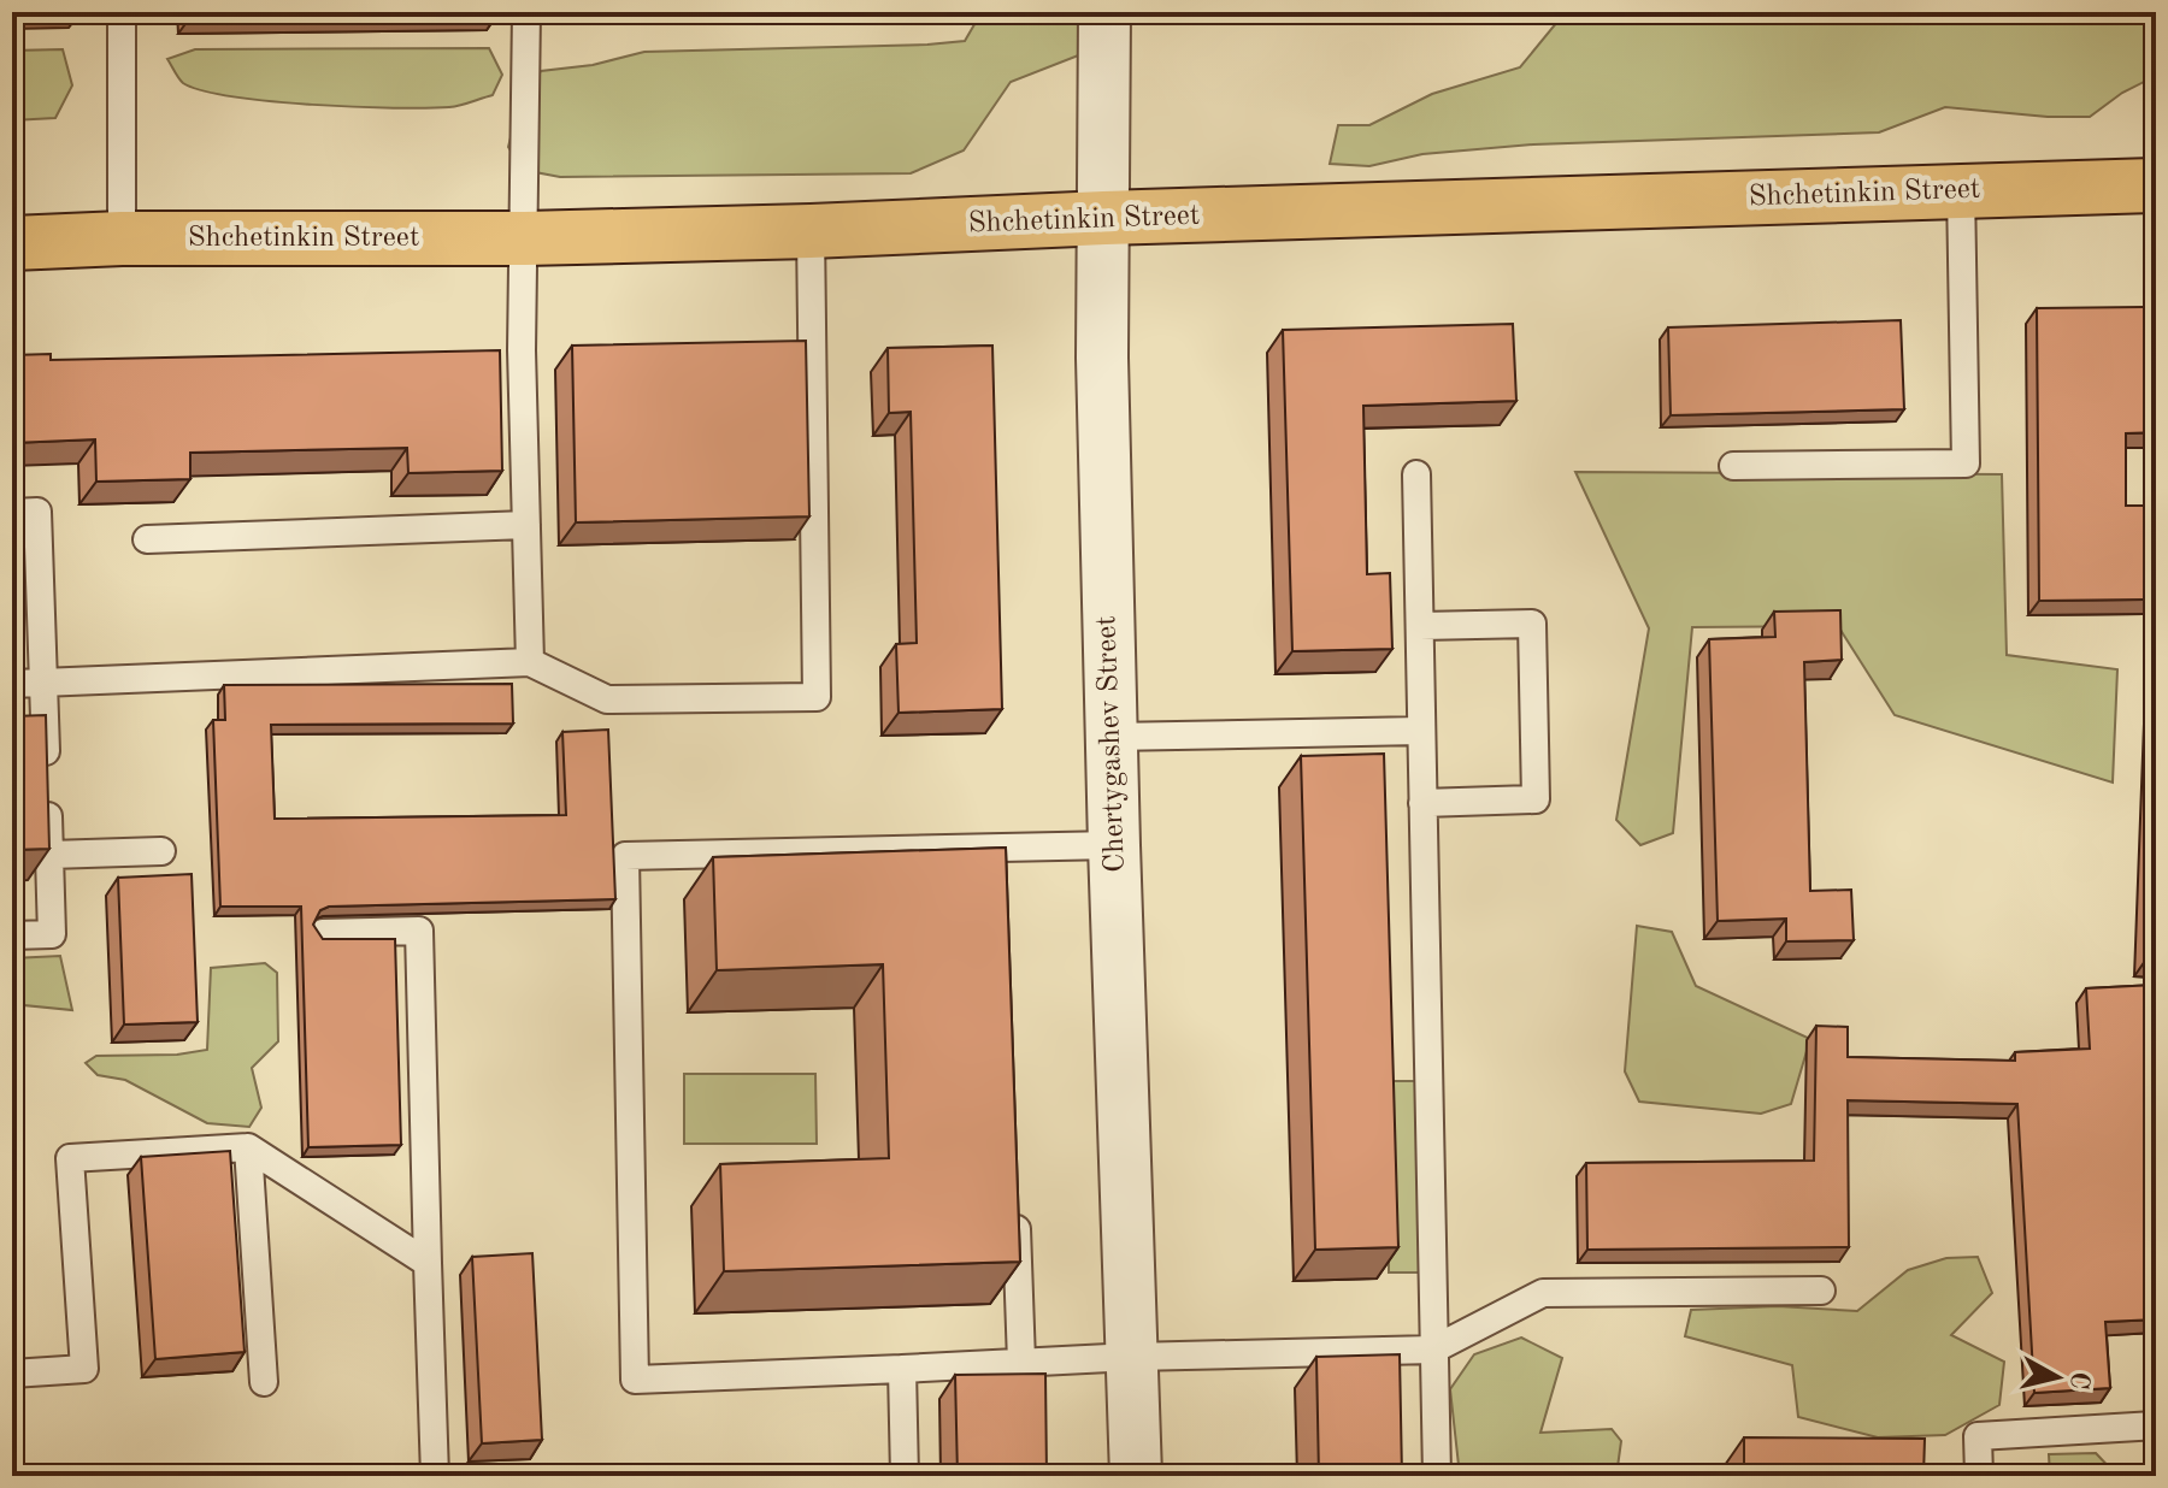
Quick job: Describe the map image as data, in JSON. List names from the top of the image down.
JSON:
{
  "streets": {
    "main road": ["Shchetinkin Street"],
    "street": ["Chertygashev Street"]
  },
  "crossings": [
    ["Shchetinkin Street", "Chertygashev Street"]
  ],
  "north": "right"
}
